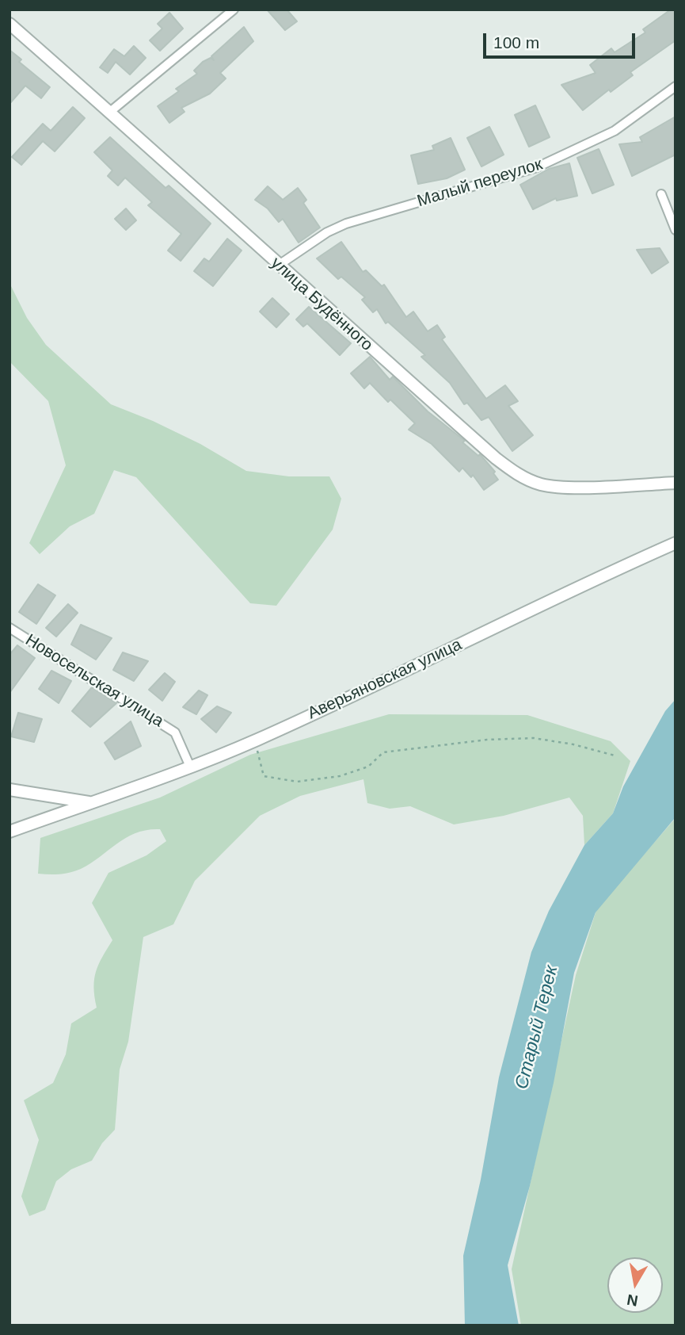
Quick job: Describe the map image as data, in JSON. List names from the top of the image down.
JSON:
{
  "streets": {
    "street": [
      "Малый переулок",
      "улица Будённого",
      "Аверьяновская улица",
      "Новосельская улица"
    ]
  },
  "crossings": [
    ["Малый переулок", "улица Будённого"],
    ["Аверьяновская улица", "Новосельская улица"]
  ],
  "water": ["Старый Терек"],
  "scale_bar": "100 m",
  "north": "bottom"
}
